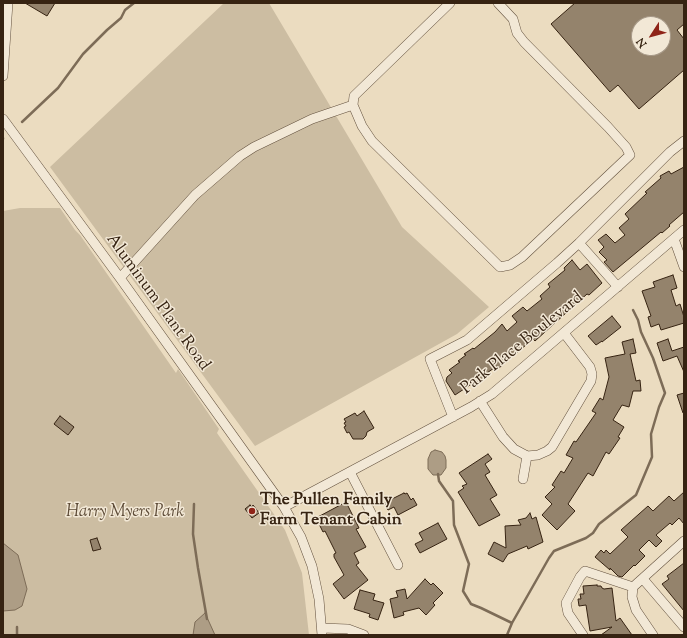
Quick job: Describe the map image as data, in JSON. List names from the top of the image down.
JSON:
{
  "streets": {
    "street": ["Aluminum Plant Road", "Park Place Boulevard"]
  },
  "crossings": [
    ["Aluminum Plant Road", "Park Place Boulevard"]
  ],
  "parks": ["Harry Myers Park"],
  "places": ["The Pullen Family Farm Tenant Cabin"],
  "north": "bottom left"
}
